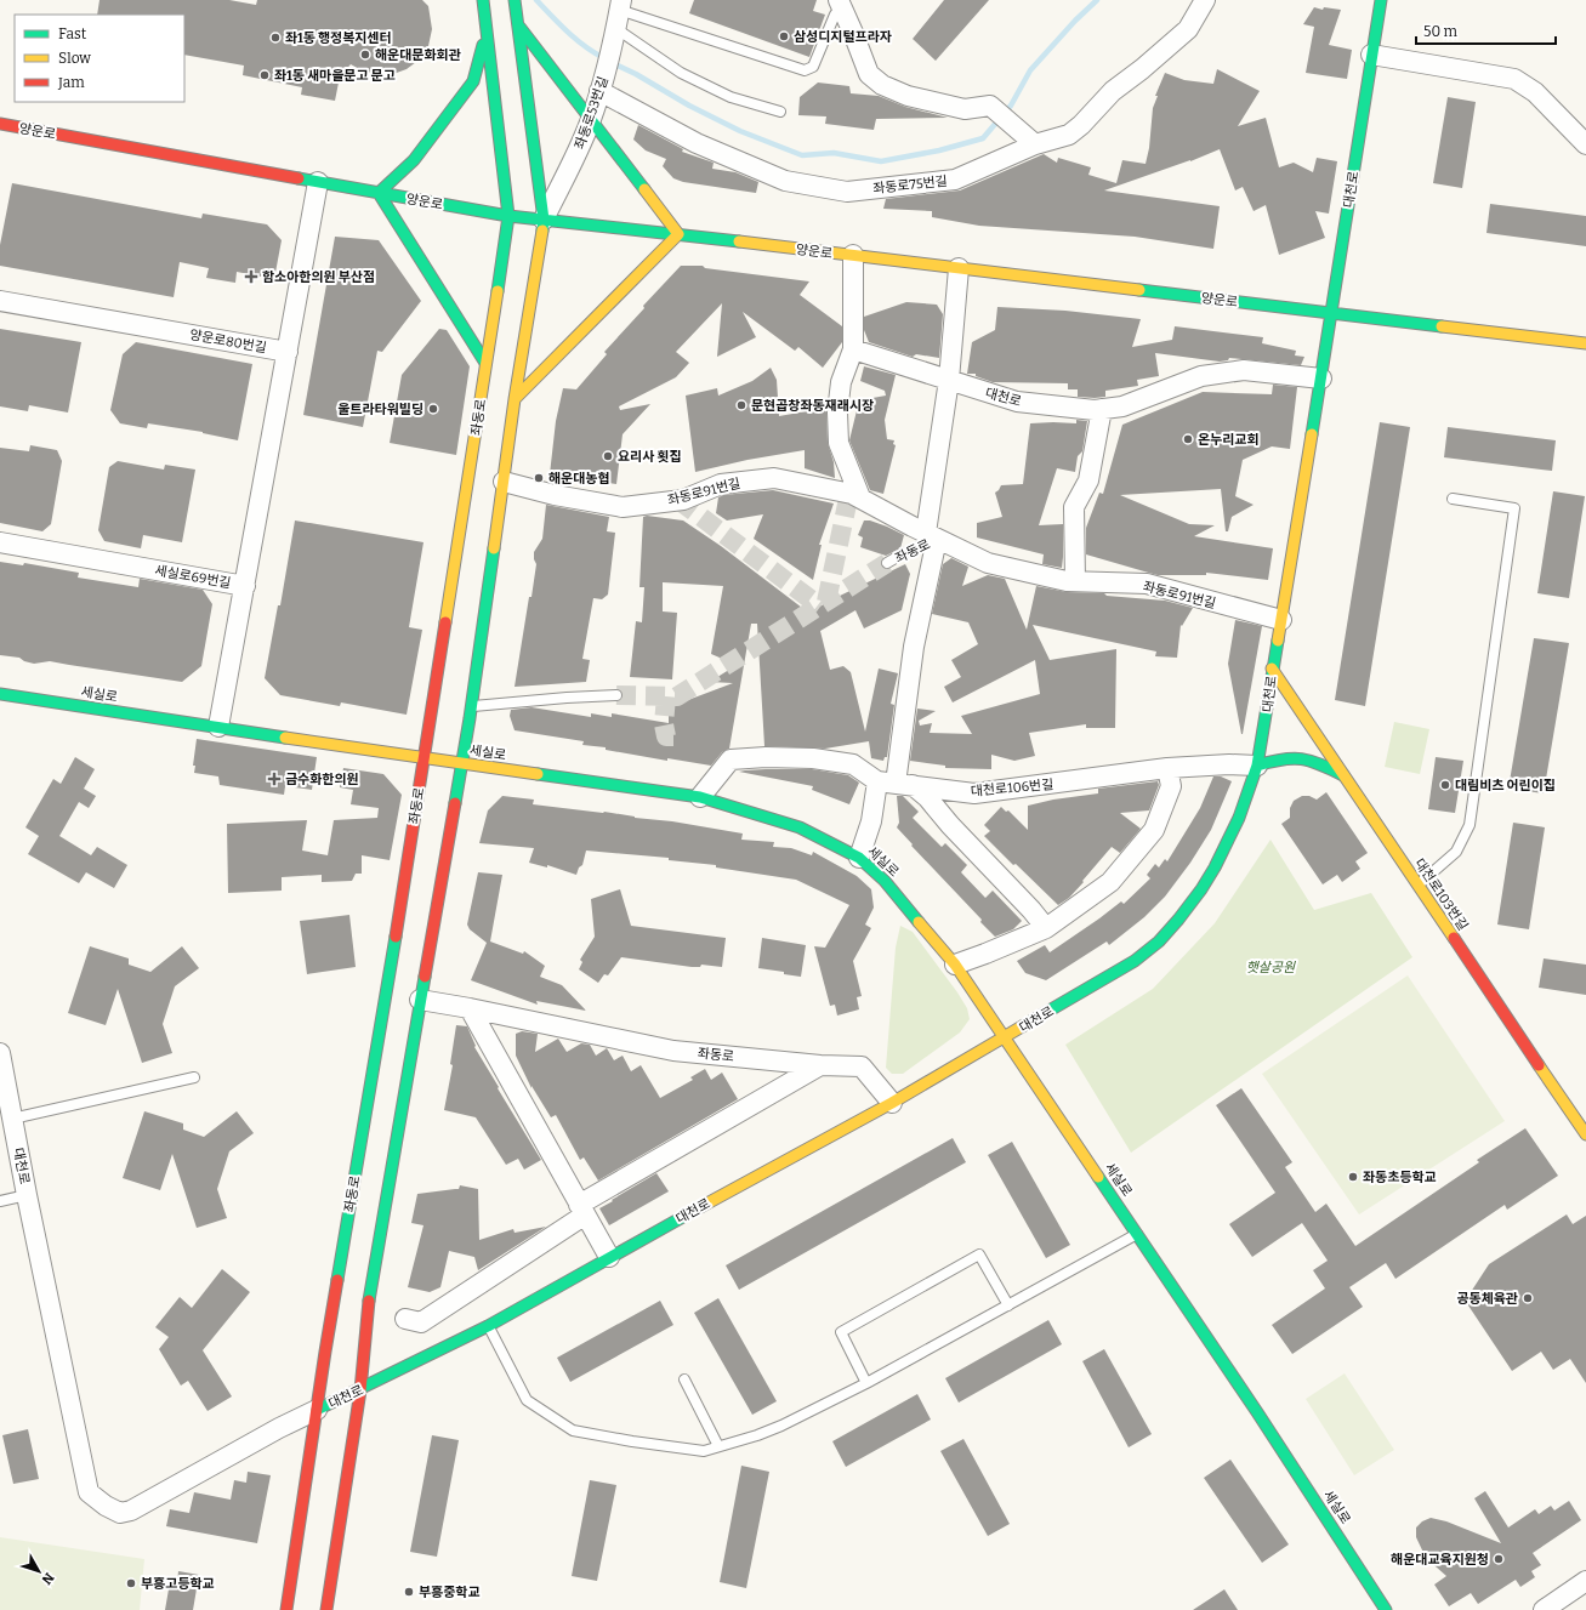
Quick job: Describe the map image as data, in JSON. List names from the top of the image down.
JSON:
{
  "streets": {
    "main road": [
      "양운로",
      "대천로",
      "좌동로",
      "세실로",
      "대천로103번길"
    ],
    "street": [
      "좌동로53번길",
      "좌동로75번길",
      "양운로80번길",
      "좌동로91번길",
      "세실로69번길",
      "대천로106번길"
    ]
  },
  "crossings": [
    ["좌동로53번길", "양운로"],
    ["좌동로53번길", "좌동로75번길"],
    ["양운로", "대천로"],
    ["양운로", "좌동로"],
    ["대천로", "좌동로"],
    ["대천로", "좌동로91번길"],
    ["대천로", "세실로"],
    ["대천로", "대천로106번길"],
    ["대천로", "대천로103번길"],
    ["좌동로", "좌동로91번길"],
    ["좌동로", "세실로"],
    ["세실로69번길", "세실로"]
  ],
  "parks": ["햇살공원"],
  "places": {
    "other": [
      "삼성디지털프라자",
      "좌1동 행정복지센터",
      "해운대문화회관",
      "좌1동 새마을문고 문고",
      "문현곱창좌동재래시장",
      "울트라타워빌딩",
      "온누리교회",
      "요리사 횟집",
      "해운대농협",
      "대림비츠 어린이집",
      "좌동초등학교",
      "공동체육관",
      "해운대교육지원청",
      "부흥고등학교",
      "부흥중학교"
    ],
    "health": ["함소아한의원 부산점", "금수화한의원"]
  },
  "legend": ["Fast", "Slow", "Jam"],
  "scale_bar": "50 m",
  "north": "bottom right"
}
